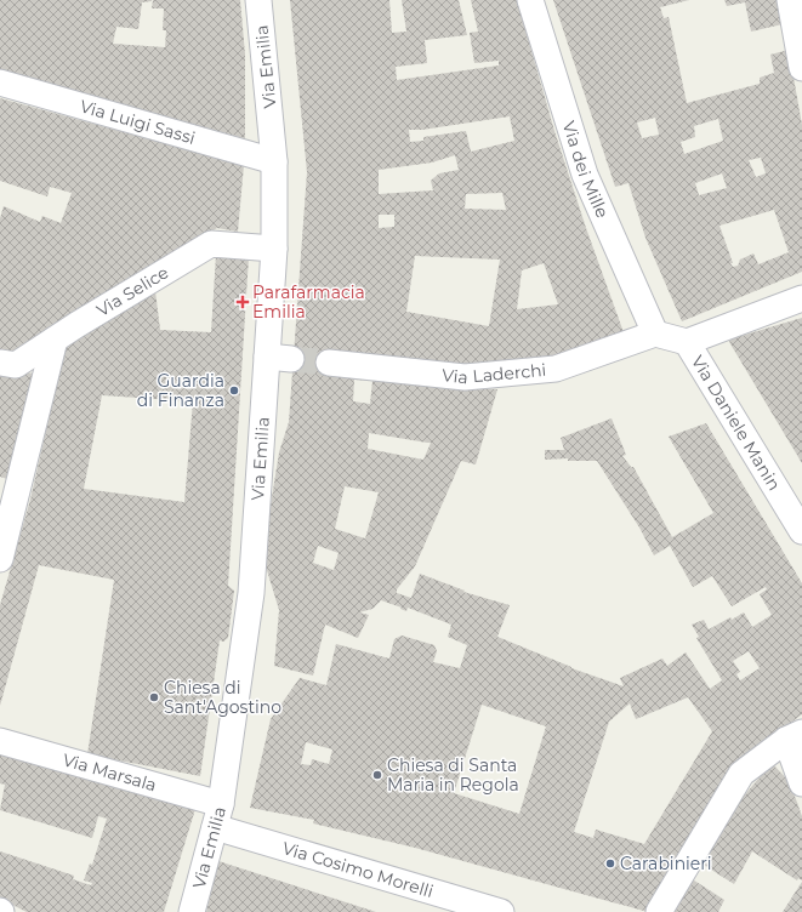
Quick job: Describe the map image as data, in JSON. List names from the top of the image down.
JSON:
{
  "streets": {
    "street": [
      "Via Emilia",
      "Via Luigi Sassi",
      "Via dei Mille",
      "Via Selice",
      "Via Laderchi",
      "Via Daniele Manin",
      "Via Marsala",
      "Via Cosimo Morelli"
    ]
  },
  "crossings": [
    ["Via Emilia", "Via Luigi Sassi"],
    ["Via Emilia", "Via Selice"],
    ["Via Emilia", "Via Marsala"],
    ["Via Emilia", "Via Cosimo Morelli"],
    ["Via dei Mille", "Via Laderchi"],
    ["Via dei Mille", "Via Daniele Manin"],
    ["Via Laderchi", "Via Daniele Manin"],
    ["Via Marsala", "Via Cosimo Morelli"]
  ],
  "places": {
    "health": ["Parafarmacia Emilia"],
    "other": [
      "Guardia di Finanza",
      "Chiesa di Sant'Agostino",
      "Chiesa di Santa Maria in Regola",
      "Carabinieri"
    ]
  }
}
